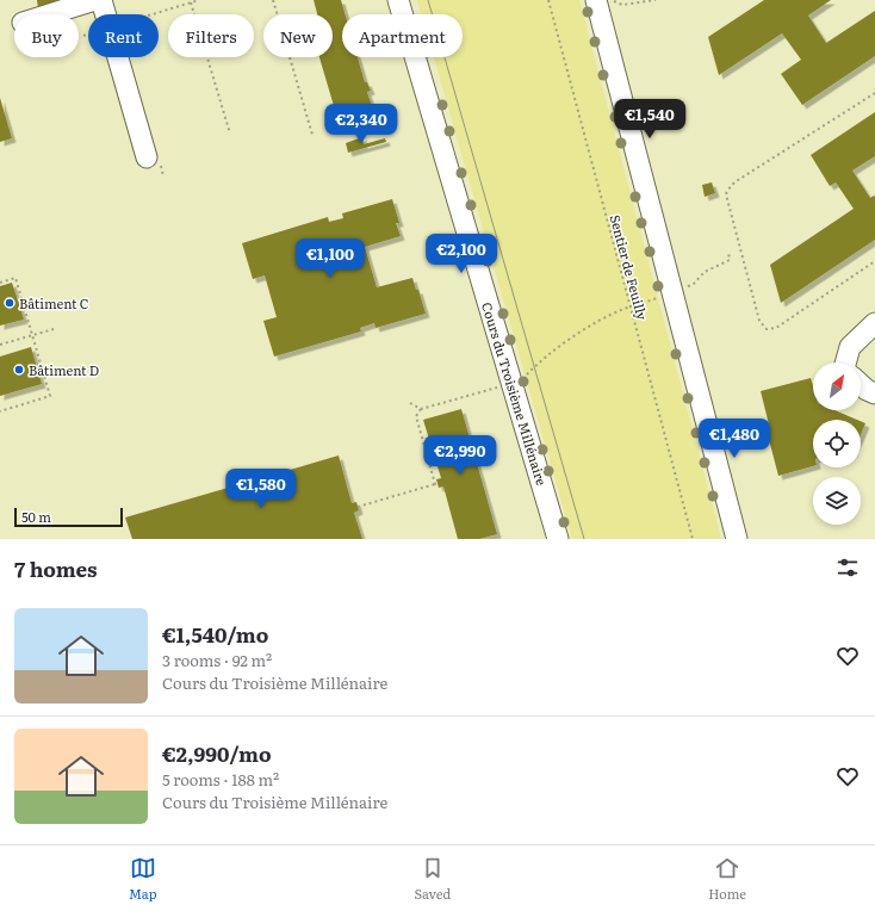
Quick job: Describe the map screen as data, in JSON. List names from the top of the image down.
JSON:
{
  "streets": {
    "street": ["Cours du Troisième Millénaire"],
    "path": ["Sentier de Feuilly"]
  },
  "places": ["Bâtiment C", "Bâtiment D"],
  "scale_bar": "50 m",
  "north": "top right",
  "page": {
    "chip": [
      "Buy",
      "Rent",
      "Filters",
      "New",
      "Apartment"
    ],
    "price": [
      "€1,540",
      "€2,340",
      "€2,100",
      "€1,100",
      "€1,480",
      "€2,990",
      "€1,580"
    ],
    "scale": "50 m",
    "heading": "7 homes",
    "list": [
      {
        "name": "€1,540/mo",
        "note": "3 rooms · 92 m² · Cours du Troisième Millénaire"
      },
      {
        "name": "€2,990/mo",
        "note": "5 rooms · 188 m² · Cours du Troisième Millénaire"
      }
    ],
    "tabs": ["Map", "Saved", "Home"]
  }
}
